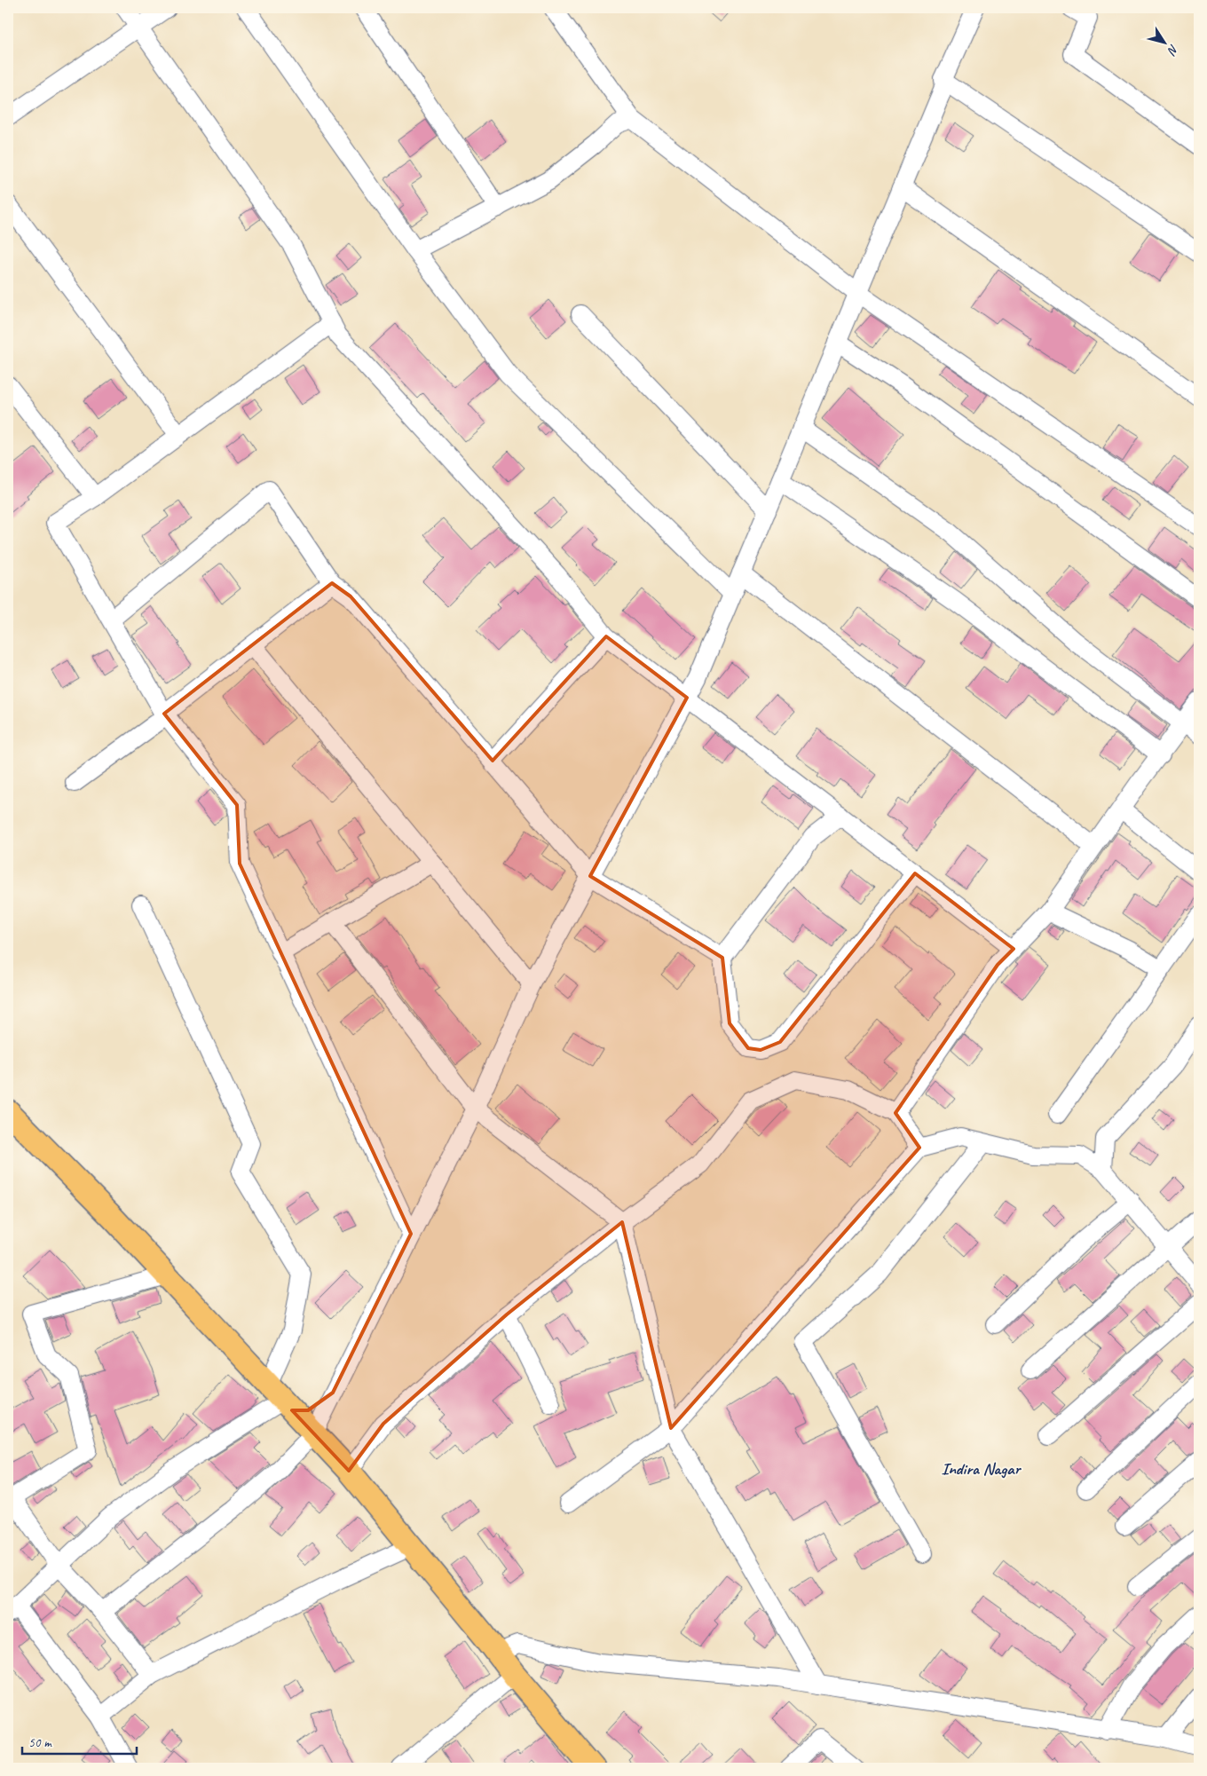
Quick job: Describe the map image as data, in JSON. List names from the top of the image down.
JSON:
{
  "districts": ["Indira Nagar"],
  "scale_bar": "50 m",
  "north": "bottom right"
}
